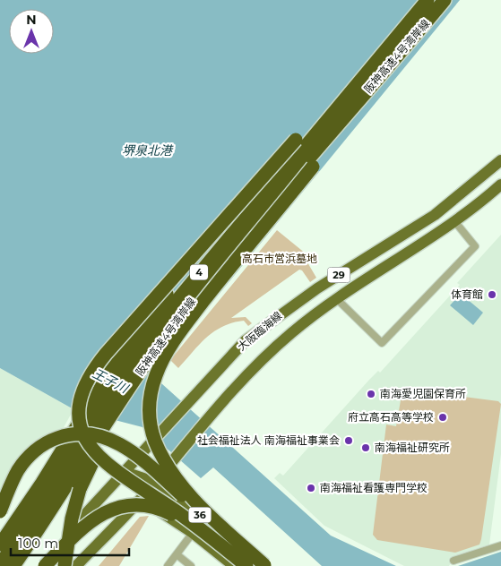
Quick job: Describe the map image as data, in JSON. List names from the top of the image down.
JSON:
{
  "streets": {
    "highway": ["阪神高速4号湾岸線", "4"],
    "main road": ["29", "大阪臨海線", "36"]
  },
  "crossings": [
    ["大阪臨海線", "36"]
  ],
  "water": ["堺泉北港", "王子川"],
  "parks": ["高石市営浜墓地"],
  "places": [
    "体育館",
    "南海愛児園保育所",
    "府立高石高等学校",
    "社会福祉法人 南海福祉事業会",
    "南海福祉研究所",
    "南海福祉看護専門学校"
  ],
  "scale_bar": "100 m",
  "north": "top"
}
